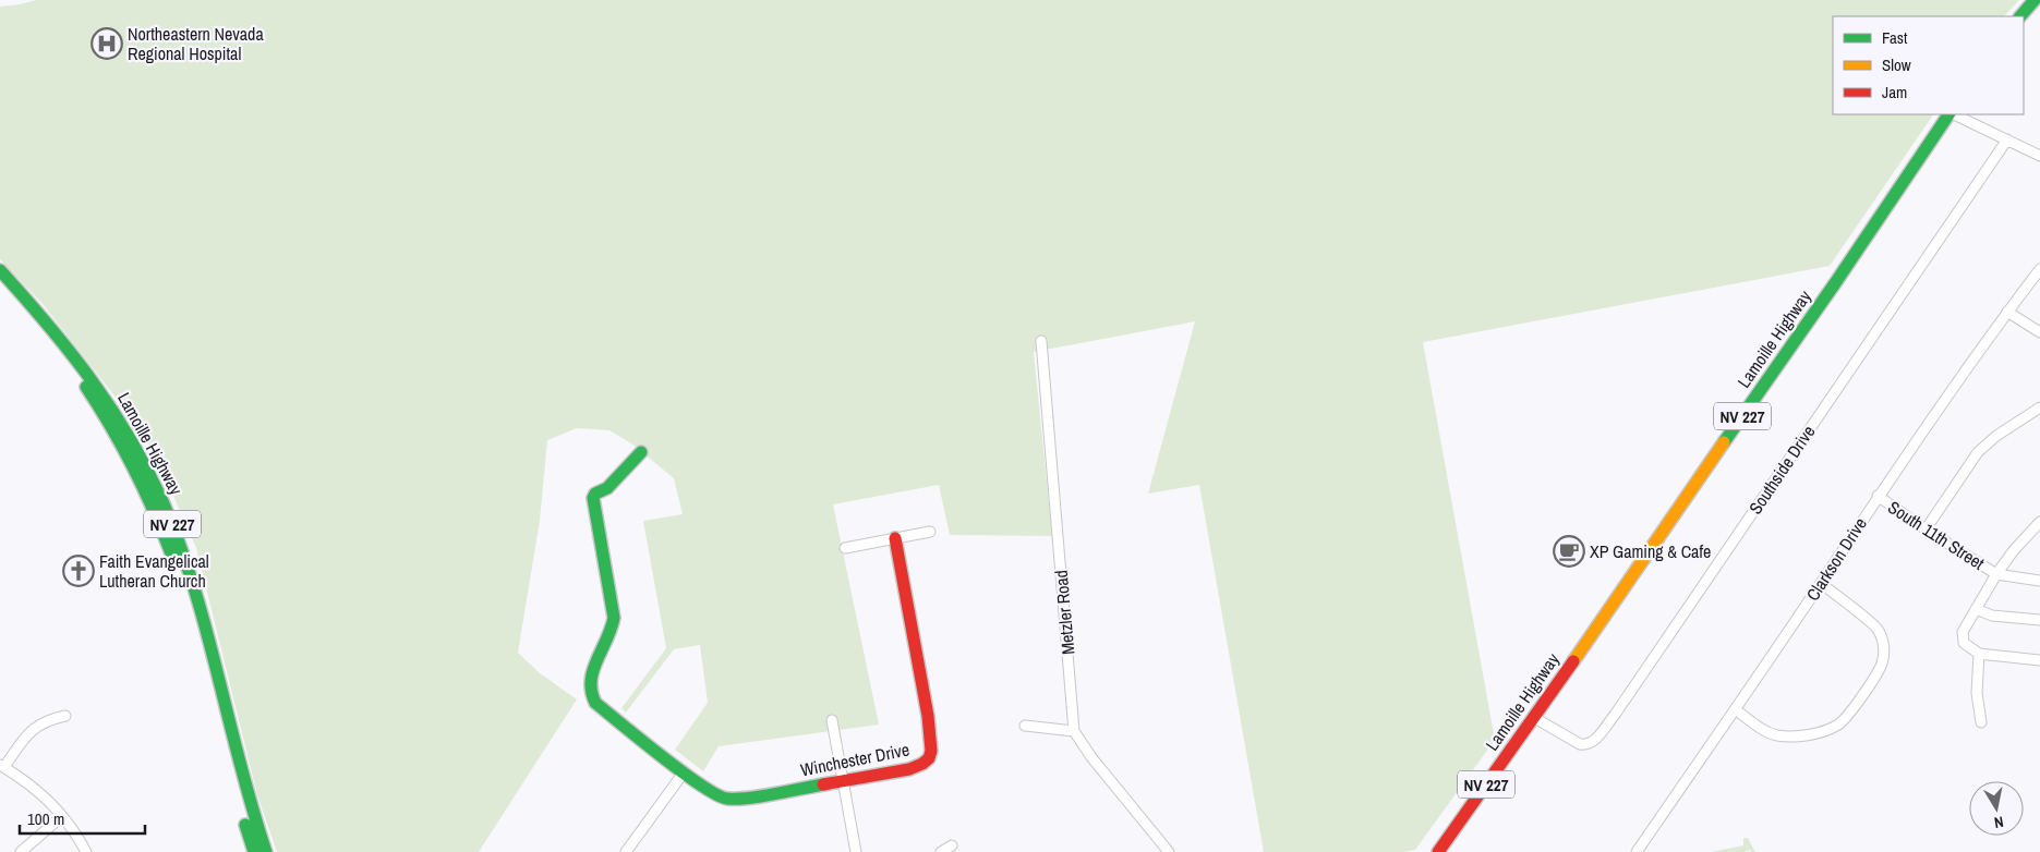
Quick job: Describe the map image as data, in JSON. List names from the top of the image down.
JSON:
{
  "streets": {
    "main road": ["Lamoille Highway", "NV 227", "Winchester Drive"],
    "street": [
      "Southside Drive",
      "South 11th Street",
      "Clarkson Drive",
      "Metzler Road"
    ]
  },
  "crossings": [
    ["Lamoille Highway", "Southside Drive"],
    ["South 11th Street", "Clarkson Drive"]
  ],
  "places": {
    "hospital": ["Northeastern Nevada Regional Hospital"],
    "cafe": ["XP Gaming & Cafe"],
    "church": ["Faith Evangelical Lutheran Church"]
  },
  "legend": ["Fast", "Slow", "Jam"],
  "scale_bar": "100 m",
  "north": "bottom"
}
